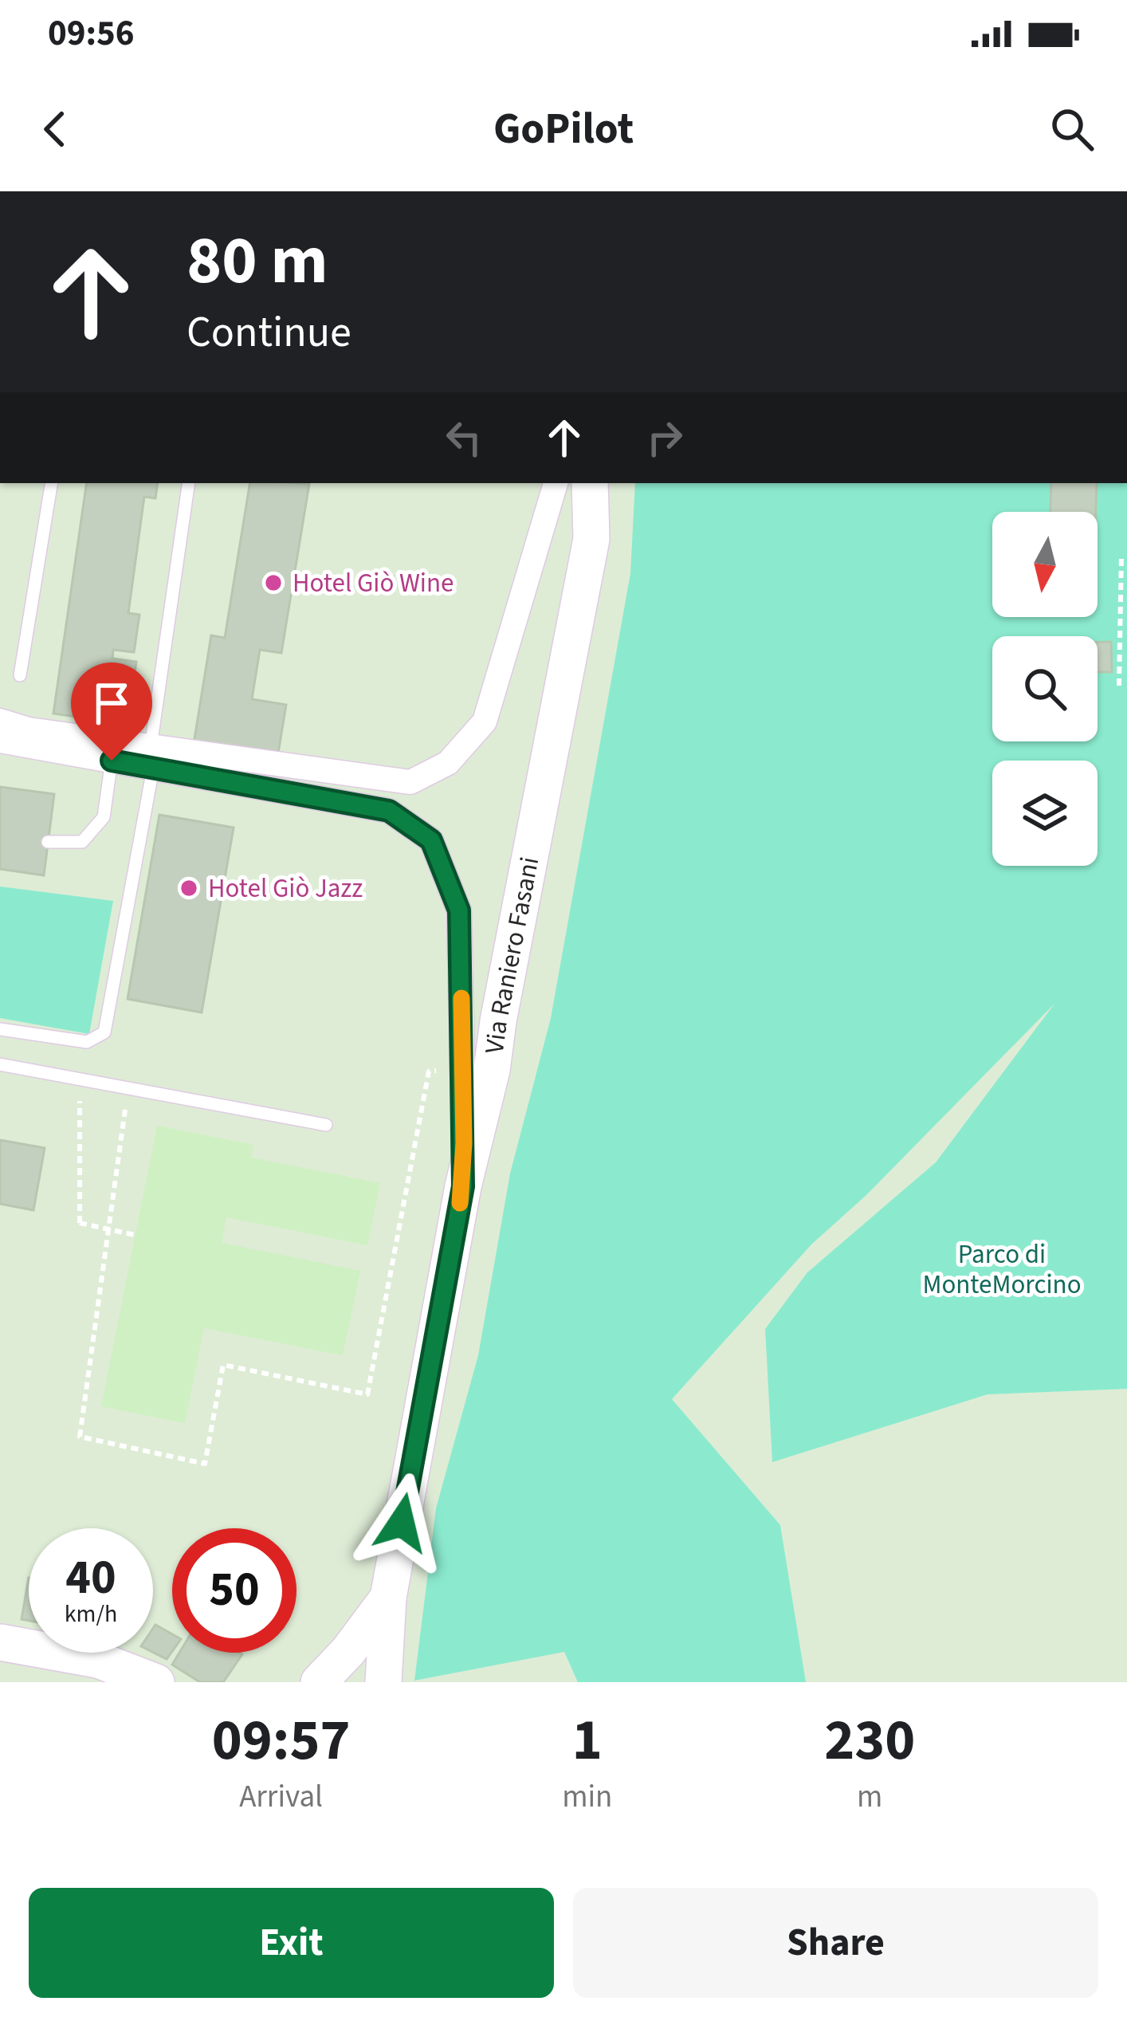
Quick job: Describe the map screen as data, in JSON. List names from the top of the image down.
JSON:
{
  "streets": {
    "main road": ["Via Raniero Fasani"]
  },
  "parks": ["Parco di MonteMorcino"],
  "places": ["Hotel Giò Wine", "Hotel Giò Jazz"],
  "north": "bottom",
  "page": {
    "status": "09:56",
    "header": "GoPilot",
    "turn": ["80 m", "Continue"],
    "speed": "40 km/h",
    "limit": "50",
    "eta": [
      "09:57",
      "Arrival",
      "1",
      "min",
      "230",
      "m"
    ],
    "buttons": ["Exit", "Share"]
  }
}
